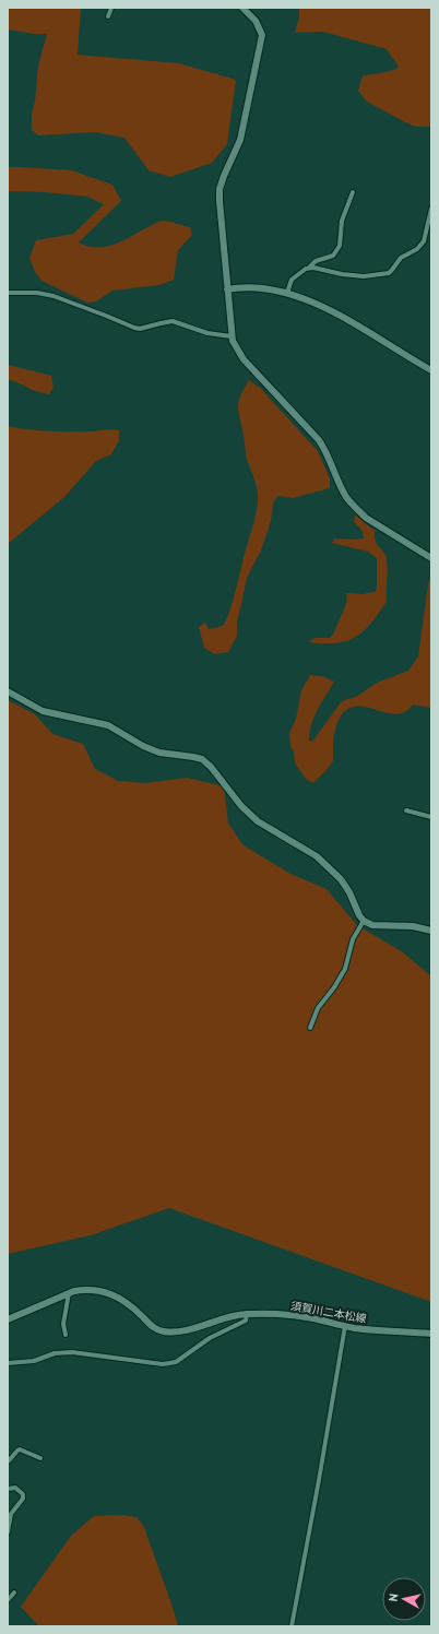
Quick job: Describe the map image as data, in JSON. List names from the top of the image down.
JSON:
{
  "streets": {
    "street": ["須賀川二本松線"]
  },
  "north": "left"
}
